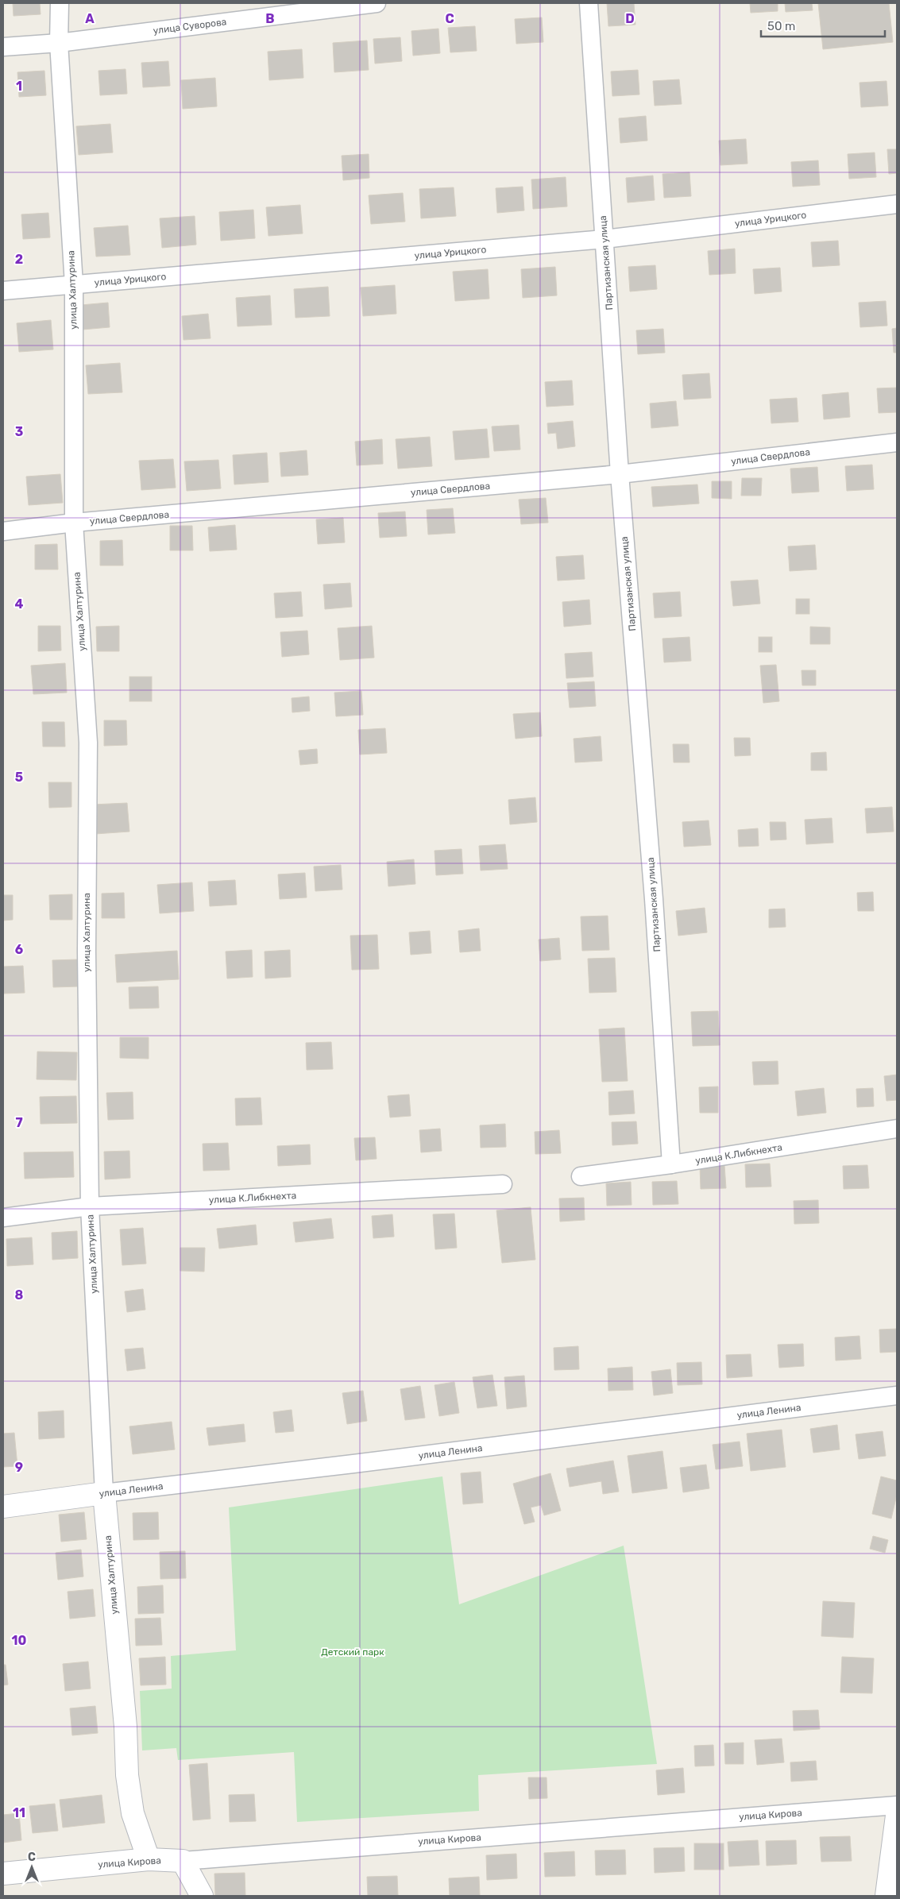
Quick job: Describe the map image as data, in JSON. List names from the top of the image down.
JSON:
{
  "streets": {
    "main road": ["улица Халтурина", "улица Ленина", "улица Кирова"],
    "street": [
      "улица Суворова",
      "улица Урицкого",
      "Партизанская улица",
      "улица Свердлова",
      "улица К.Либкнехта"
    ]
  },
  "crossings": [
    ["улица Суворова", "улица Халтурина"],
    ["улица Урицкого", "Партизанская улица"],
    ["улица Урицкого", "улица Халтурина"],
    ["Партизанская улица", "улица Свердлова"],
    ["Партизанская улица", "улица К.Либкнехта"],
    ["улица Халтурина", "улица Свердлова"],
    ["улица Халтурина", "улица К.Либкнехта"],
    ["улица Халтурина", "улица Ленина"],
    ["улица Халтурина", "улица Кирова"]
  ],
  "parks": ["Детский парк"],
  "scale_bar": "50 m",
  "north": "top",
  "grid": {
    "columns": [
      "A",
      "B",
      "C",
      "D"
    ],
    "rows": [
      "1",
      "2",
      "3",
      "4",
      "5",
      "6",
      "7",
      "8",
      "9",
      "10",
      "11"
    ]
  }
}
